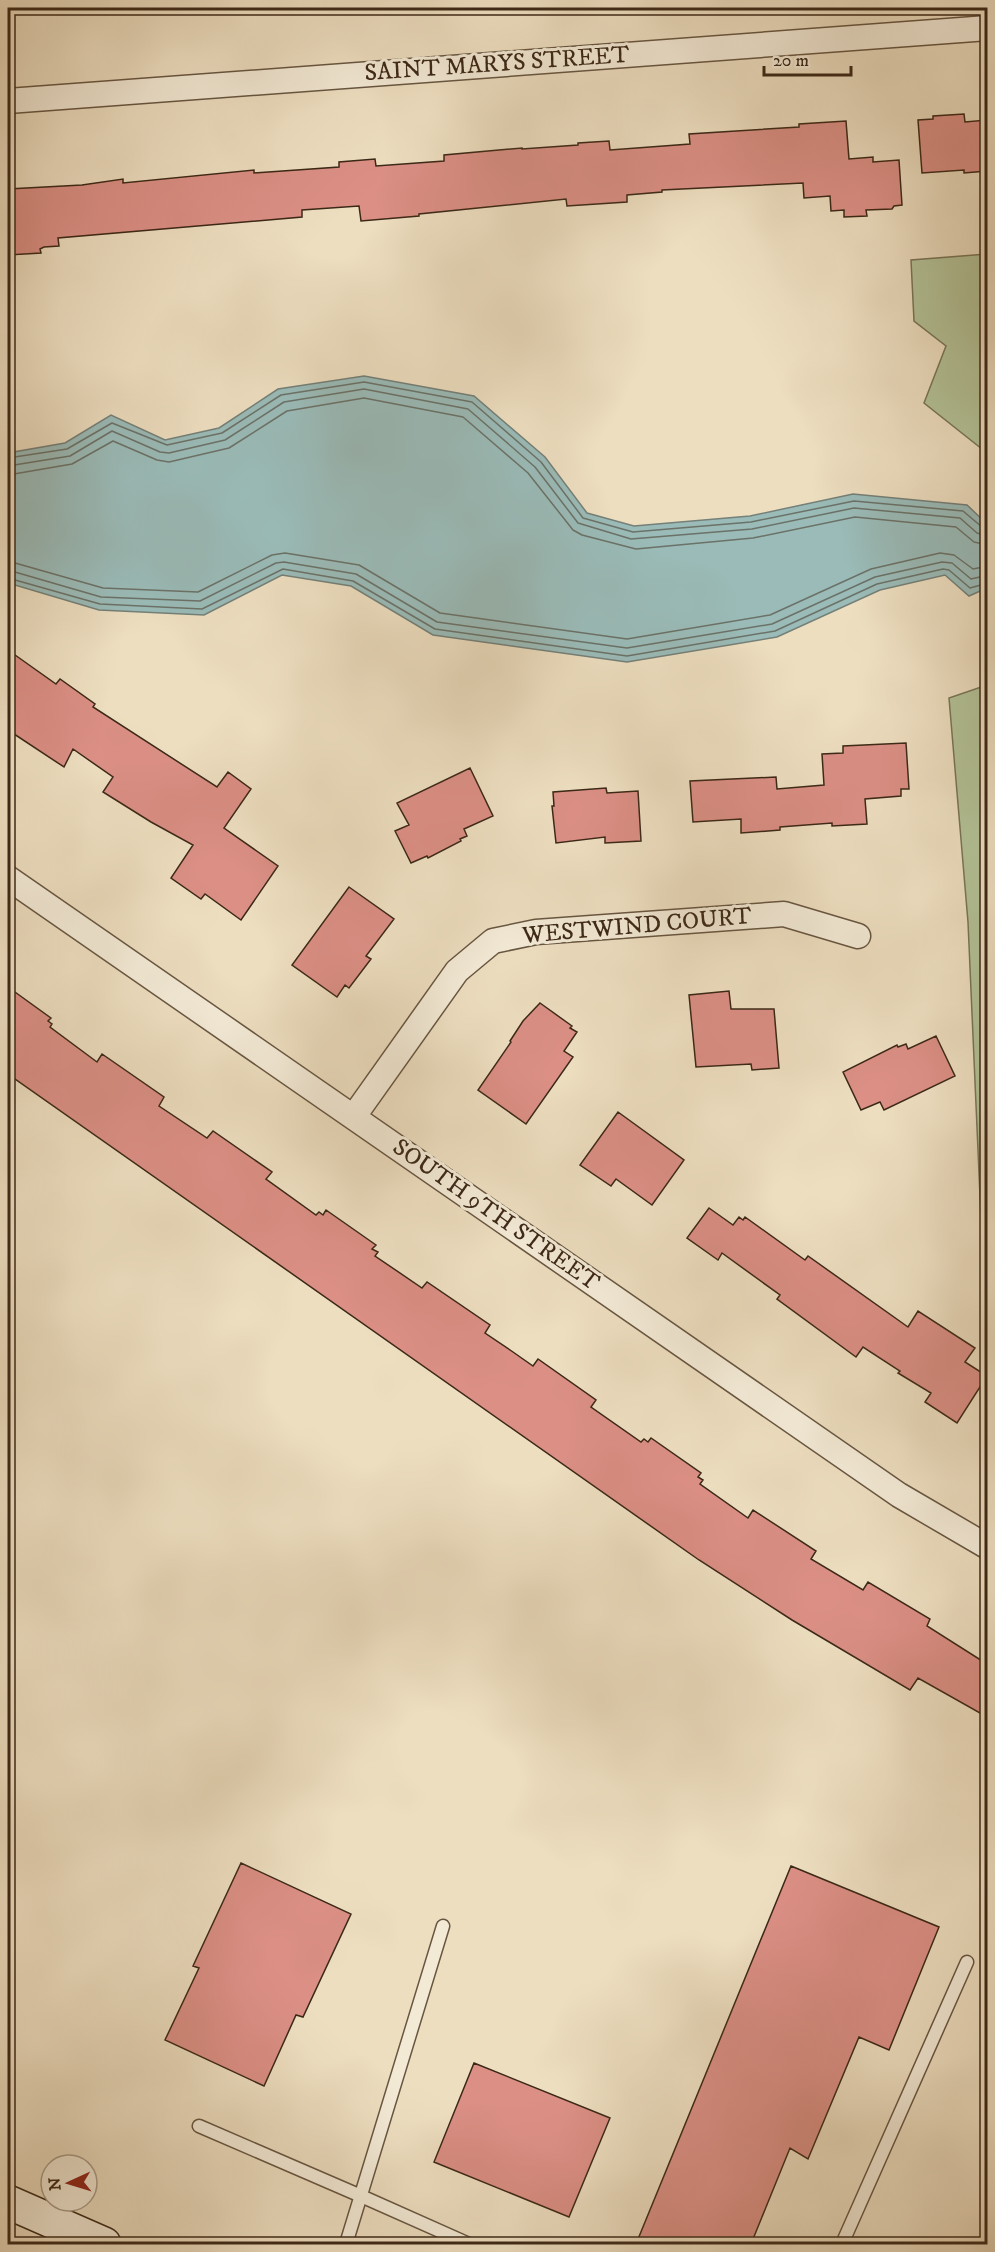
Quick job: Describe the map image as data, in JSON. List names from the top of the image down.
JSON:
{
  "streets": {
    "street": ["SAINT MARYS STREET", "WESTWIND COURT", "SOUTH 9TH STREET"]
  },
  "crossings": [
    ["WESTWIND COURT", "SOUTH 9TH STREET"]
  ],
  "scale_bar": "20 m",
  "north": "left"
}
